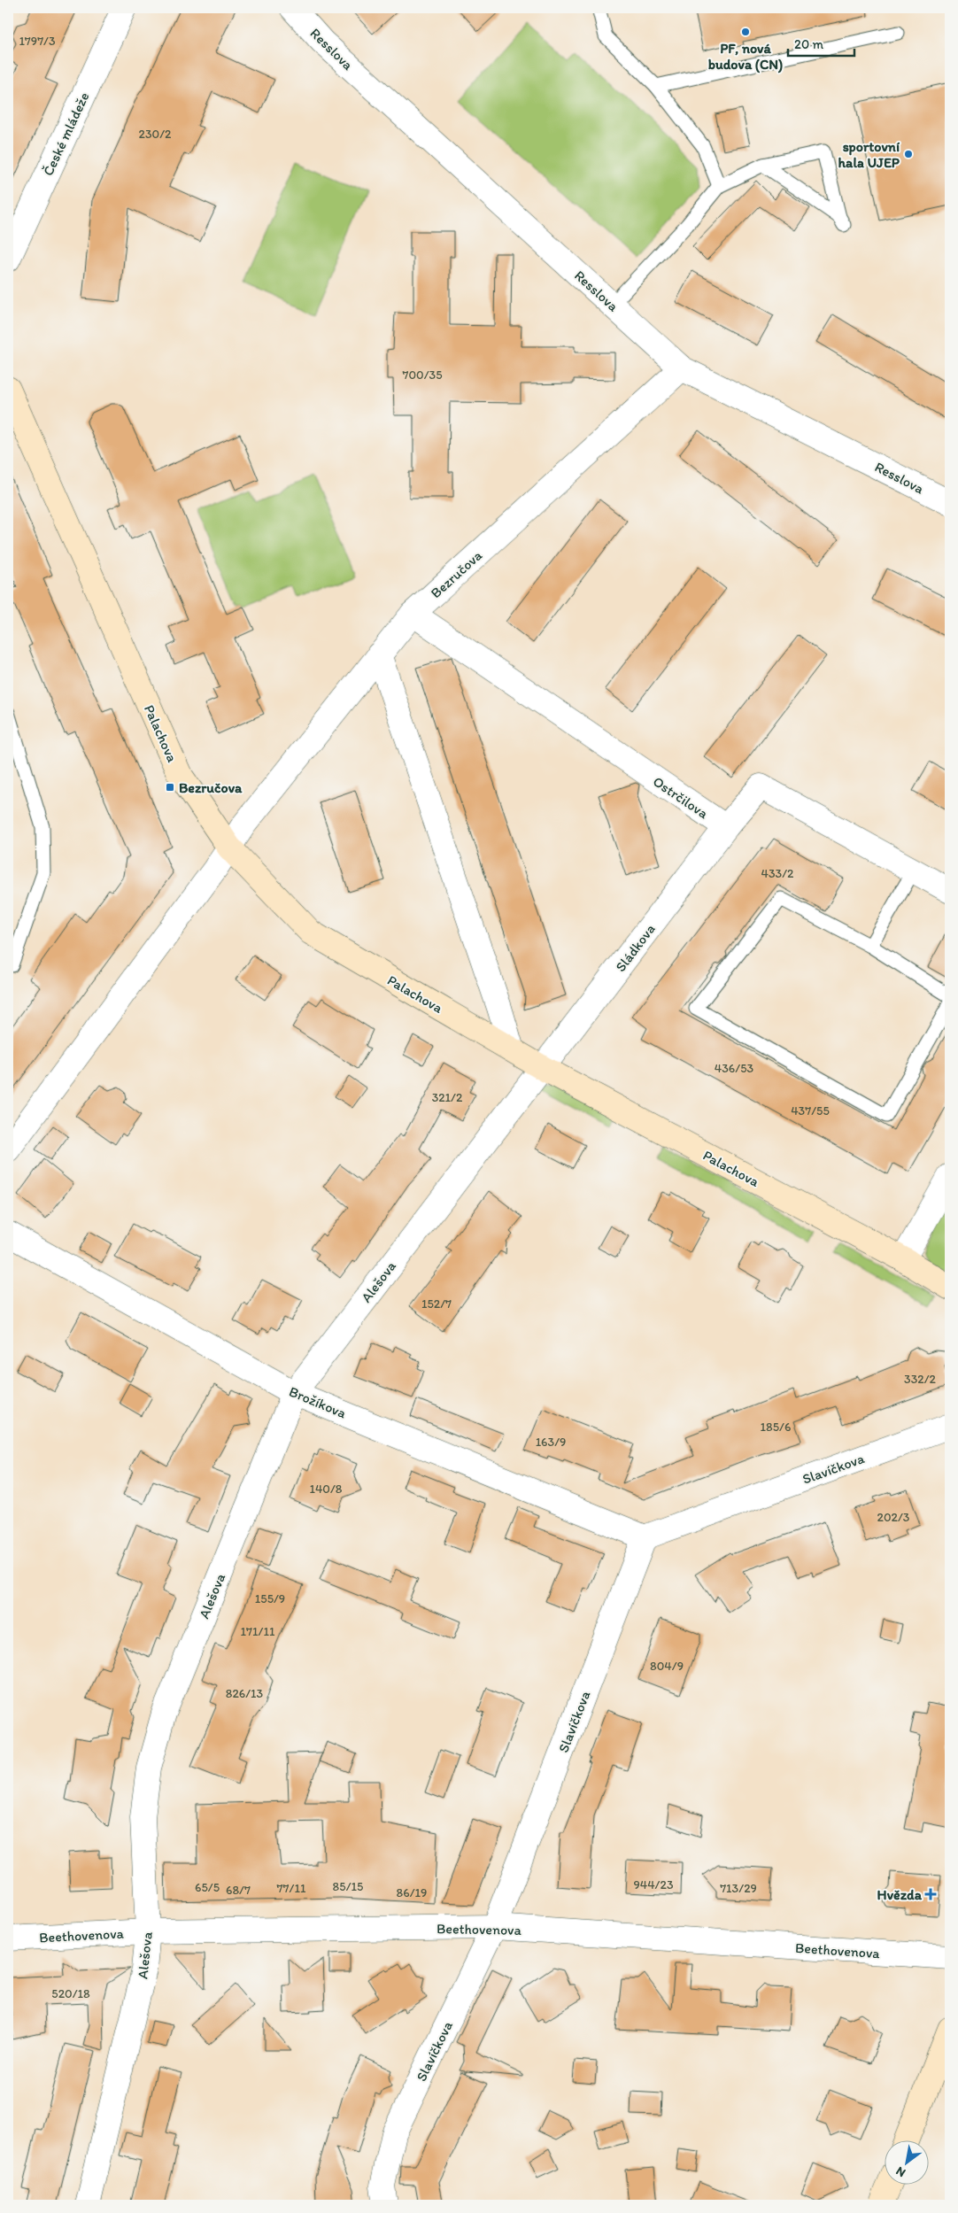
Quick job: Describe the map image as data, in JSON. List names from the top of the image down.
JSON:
{
  "streets": {
    "street": [
      "Resslova",
      "České mládeže",
      "Bezručova",
      "Palachova",
      "Ostrčilova",
      "Sládkova",
      "Alešova",
      "Brožíkova",
      "Slavíčkova",
      "Beethovenova"
    ]
  },
  "crossings": [
    ["Resslova", "Bezručova"],
    ["Bezručova", "Palachova"],
    ["Bezručova", "Ostrčilova"],
    ["Palachova", "Sládkova"],
    ["Palachova", "Alešova"],
    ["Ostrčilova", "Sládkova"],
    ["Sládkova", "Alešova"],
    ["Alešova", "Brožíkova"],
    ["Alešova", "Beethovenova"],
    ["Brožíkova", "Slavíčkova"],
    ["Slavíčkova", "Beethovenova"]
  ],
  "places": {
    "other": ["PF, nová budova (CN)", "sportovní hala UJEP"],
    "transit": ["Bezručova"],
    "health": ["Hvězda"]
  },
  "house_numbers": [
    "1797/3",
    "230/2",
    "700/35",
    "433/2",
    "436/53",
    "321/2",
    "437/55",
    "152/7",
    "332/2",
    "185/6",
    "163/9",
    "140/8",
    "202/3",
    "155/9",
    "171/11",
    "804/9",
    "826/13",
    "944/23",
    "85/15",
    "65/5",
    "77/11",
    "713/29",
    "68/7",
    "86/19",
    "520/18"
  ],
  "scale_bar": "20 m",
  "north": "bottom left"
}
